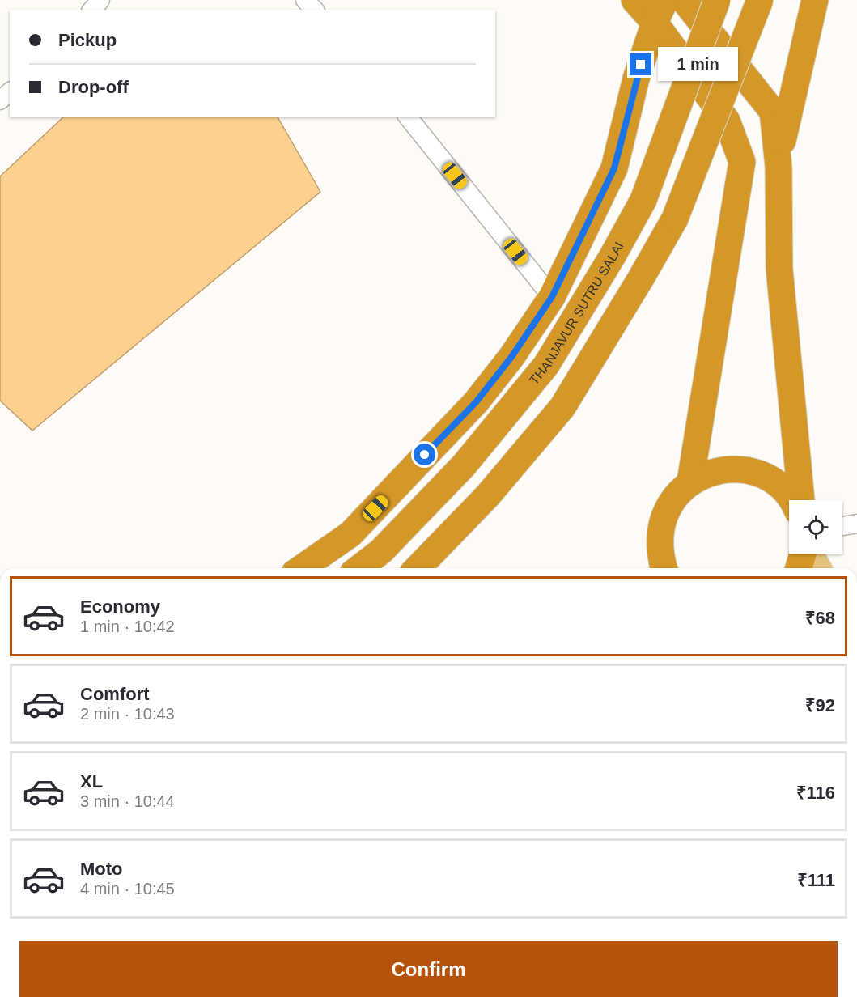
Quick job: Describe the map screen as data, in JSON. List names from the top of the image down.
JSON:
{
  "streets": {
    "highway": ["THANJAVUR SUTRU SALAI"]
  },
  "page": {
    "banner": ["Pickup", "Drop-off"],
    "bubble": "1 min",
    "list": [
      {
        "name": "Economy",
        "note": "1 min · 10:42",
        "value": "₹68"
      },
      {
        "name": "Comfort",
        "note": "2 min · 10:43",
        "value": "₹92"
      },
      {
        "name": "XL",
        "note": "3 min · 10:44",
        "value": "₹116"
      },
      {
        "name": "Moto",
        "note": "4 min · 10:45",
        "value": "₹111"
      }
    ],
    "buttons": "Confirm"
  }
}
